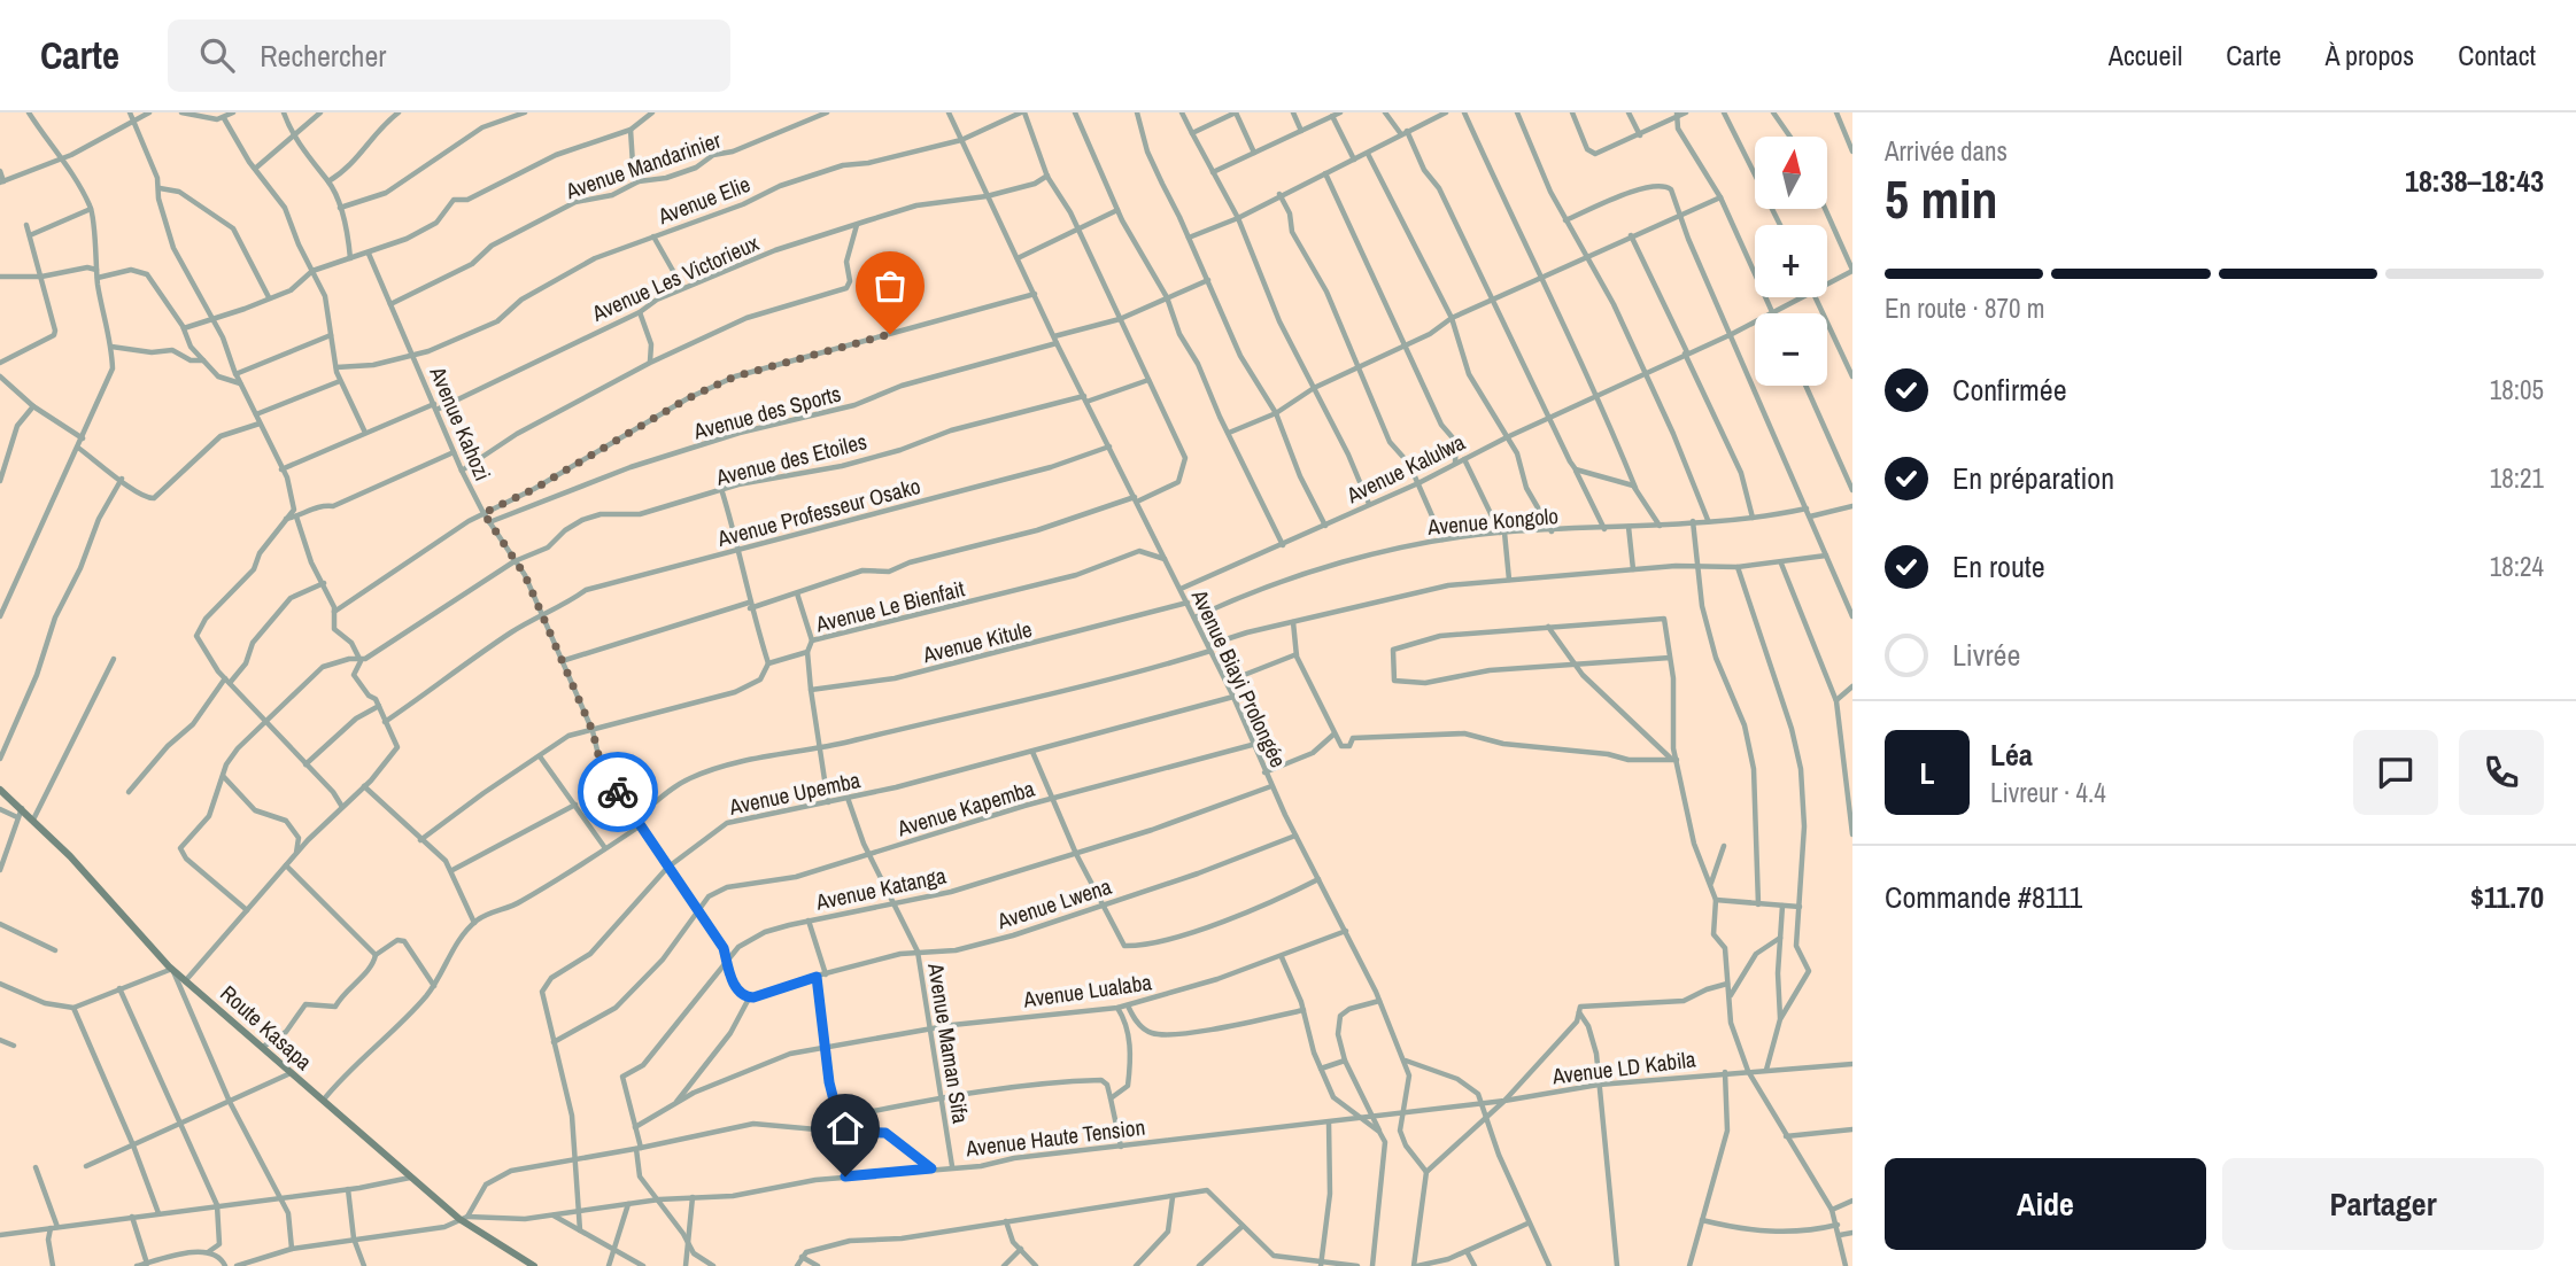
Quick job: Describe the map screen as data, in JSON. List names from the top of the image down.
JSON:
{
  "streets": {
    "main road": ["Route Kasapa"],
    "street": [
      "Avenue Mandarinier",
      "Avenue Elie",
      "Avenue Les Victorieux",
      "Avenue des Sports",
      "Avenue Kahozi",
      "Avenue des Etoiles",
      "Avenue Kalulwa",
      "Avenue Professeur Osako",
      "Avenue Kongolo",
      "Avenue Le Bienfait",
      "Avenue Kitule",
      "Avenue Biayi Prolongée",
      "Avenue Upemba",
      "Avenue Kapemba",
      "Avenue Katanga",
      "Avenue Lwena",
      "Avenue Lualaba",
      "Avenue Maman Sifa",
      "Avenue LD Kabila",
      "Avenue Haute Tension"
    ]
  },
  "crossings": [
    ["Avenue Mandarinier", "Avenue Kahozi"],
    ["Avenue Elie", "Avenue Kahozi"],
    ["Avenue Elie", "Avenue Biayi Prolongée"],
    ["Avenue Les Victorieux", "Avenue Kahozi"],
    ["Avenue Les Victorieux", "Avenue Biayi Prolongée"],
    ["Avenue des Sports", "Avenue Kahozi"],
    ["Avenue des Sports", "Avenue Biayi Prolongée"],
    ["Avenue Kahozi", "Avenue des Etoiles"],
    ["Avenue Kahozi", "Avenue Professeur Osako"],
    ["Avenue Kahozi", "Avenue Le Bienfait"],
    ["Avenue Kahozi", "Avenue Upemba"],
    ["Avenue Kahozi", "Avenue Kapemba"],
    ["Avenue Kahozi", "Avenue Katanga"],
    ["Avenue des Etoiles", "Avenue Biayi Prolongée"],
    ["Avenue Kalulwa", "Avenue Biayi Prolongée"],
    ["Avenue Professeur Osako", "Avenue Biayi Prolongée"],
    ["Avenue Kongolo", "Avenue Biayi Prolongée"],
    ["Avenue Le Bienfait", "Avenue Biayi Prolongée"],
    ["Avenue Kitule", "Avenue Biayi Prolongée"],
    ["Avenue Biayi Prolongée", "Avenue Upemba"],
    ["Avenue Biayi Prolongée", "Avenue Kapemba"],
    ["Avenue Biayi Prolongée", "Avenue Katanga"],
    ["Avenue Biayi Prolongée", "Avenue Lwena"],
    ["Avenue Biayi Prolongée", "Avenue Lualaba"],
    ["Avenue Biayi Prolongée", "Avenue Haute Tension"],
    ["Avenue Upemba", "Avenue Maman Sifa"],
    ["Avenue Upemba", "Avenue Haute Tension"],
    ["Avenue Kapemba", "Avenue Maman Sifa"],
    ["Avenue Katanga", "Avenue Maman Sifa"],
    ["Avenue Katanga", "Avenue Haute Tension"],
    ["Avenue Lwena", "Avenue Maman Sifa"],
    ["Avenue Lualaba", "Avenue Maman Sifa"],
    ["Route Kasapa", "Avenue Haute Tension"],
    ["Avenue Maman Sifa", "Avenue Haute Tension"],
    ["Avenue LD Kabila", "Avenue Haute Tension"]
  ],
  "north": "top",
  "page": {
    "header": "Carte",
    "search": "Rechercher",
    "nav": [
      "Accueil",
      "Carte",
      "À propos",
      "Contact"
    ],
    "heading": ["5 min", "Arrivée dans", "18:38–18:43"],
    "panel": [
      "Léa",
      "Livreur · 4.4",
      "Commande #8111",
      "$11.70"
    ],
    "map_buttons": ["+", "−"],
    "bar": "En route · 870 m",
    "list": [
      ["Confirmée", "18:05"],
      ["En préparation", "18:21"],
      ["En route", "18:24"],
      "Livrée"
    ],
    "round": "L",
    "buttons": ["Aide", "Partager"]
  }
}
